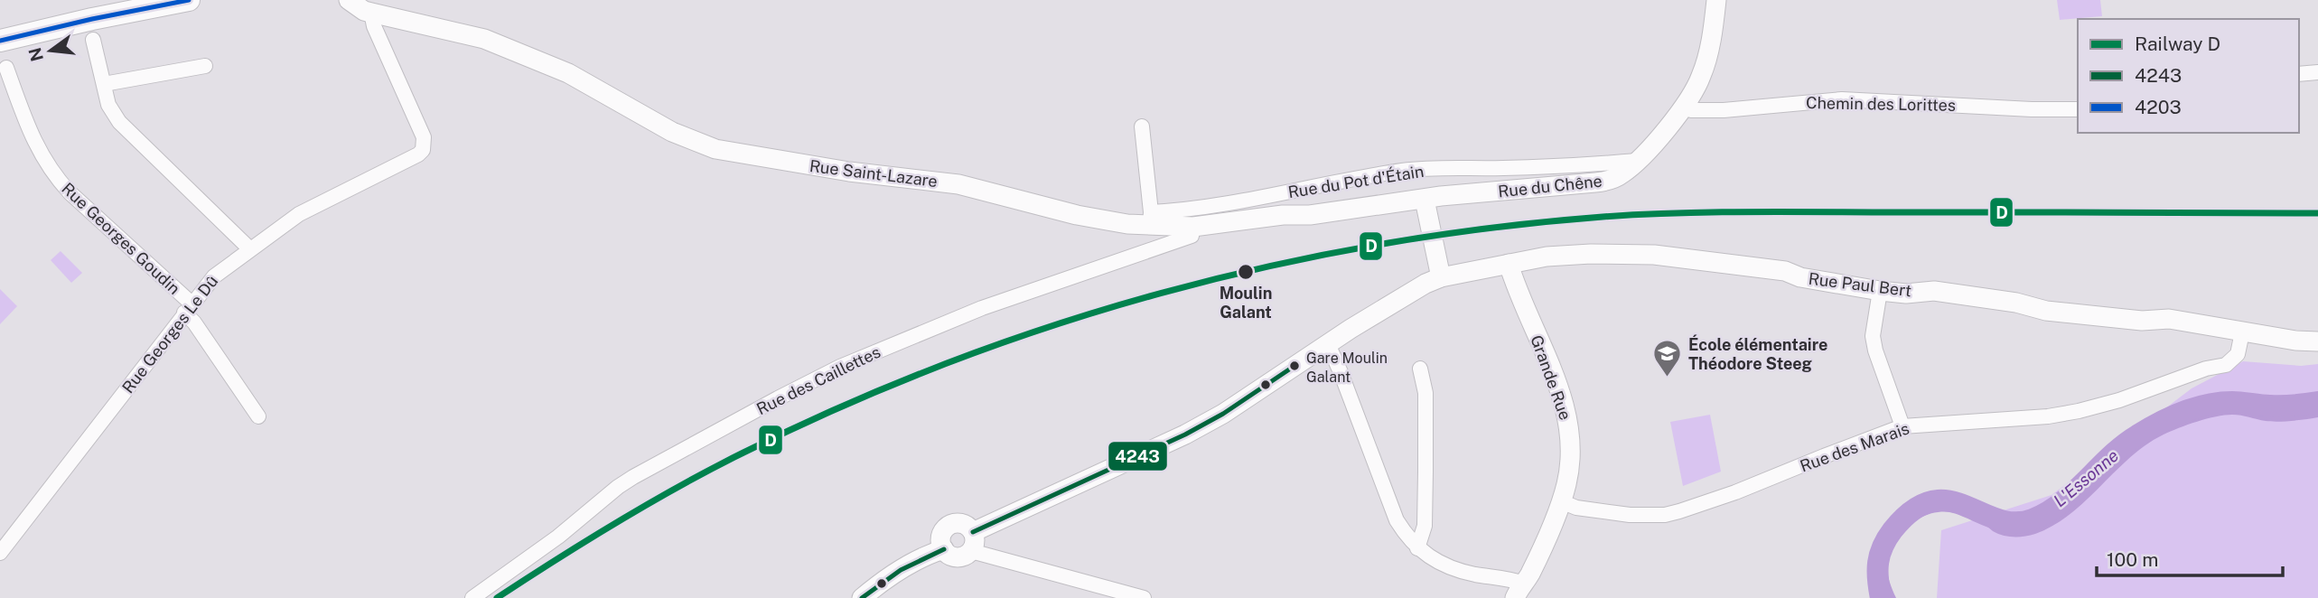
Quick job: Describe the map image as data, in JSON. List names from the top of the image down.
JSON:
{
  "streets": {
    "street": [
      "Chemin des Lorittes",
      "Rue Saint-Lazare",
      "Rue du Pot d'Étain",
      "Rue du Chêne",
      "Rue Georges Goudin",
      "Rue Paul Bert",
      "Rue Georges Le Dû",
      "Grande Rue",
      "Rue des Caillettes",
      "Rue des Marais"
    ]
  },
  "crossings": [
    ["Chemin des Lorittes", "Rue du Chêne"],
    ["Rue Saint-Lazare", "Rue du Pot d'Étain"],
    ["Rue Saint-Lazare", "Rue du Chêne"],
    ["Rue Saint-Lazare", "Rue Georges Le Dû"],
    ["Rue Saint-Lazare", "Rue des Caillettes"],
    ["Rue du Pot d'Étain", "Rue du Chêne"],
    ["Rue Georges Goudin", "Rue Georges Le Dû"],
    ["Rue Paul Bert", "Grande Rue"],
    ["Rue Paul Bert", "Rue des Marais"],
    ["Grande Rue", "Rue des Marais"]
  ],
  "water": ["L'Essonne"],
  "places": {
    "other": ["Moulin Galant", "Gare Moulin Galant"],
    "school or university": ["École élémentaire Théodore Steeg"]
  },
  "lines": ["transit line 4203", "rail line D", "transit line 4243"],
  "legend": ["Railway D", "4243", "4203"],
  "scale_bar": "100 m",
  "north": "left"
}
